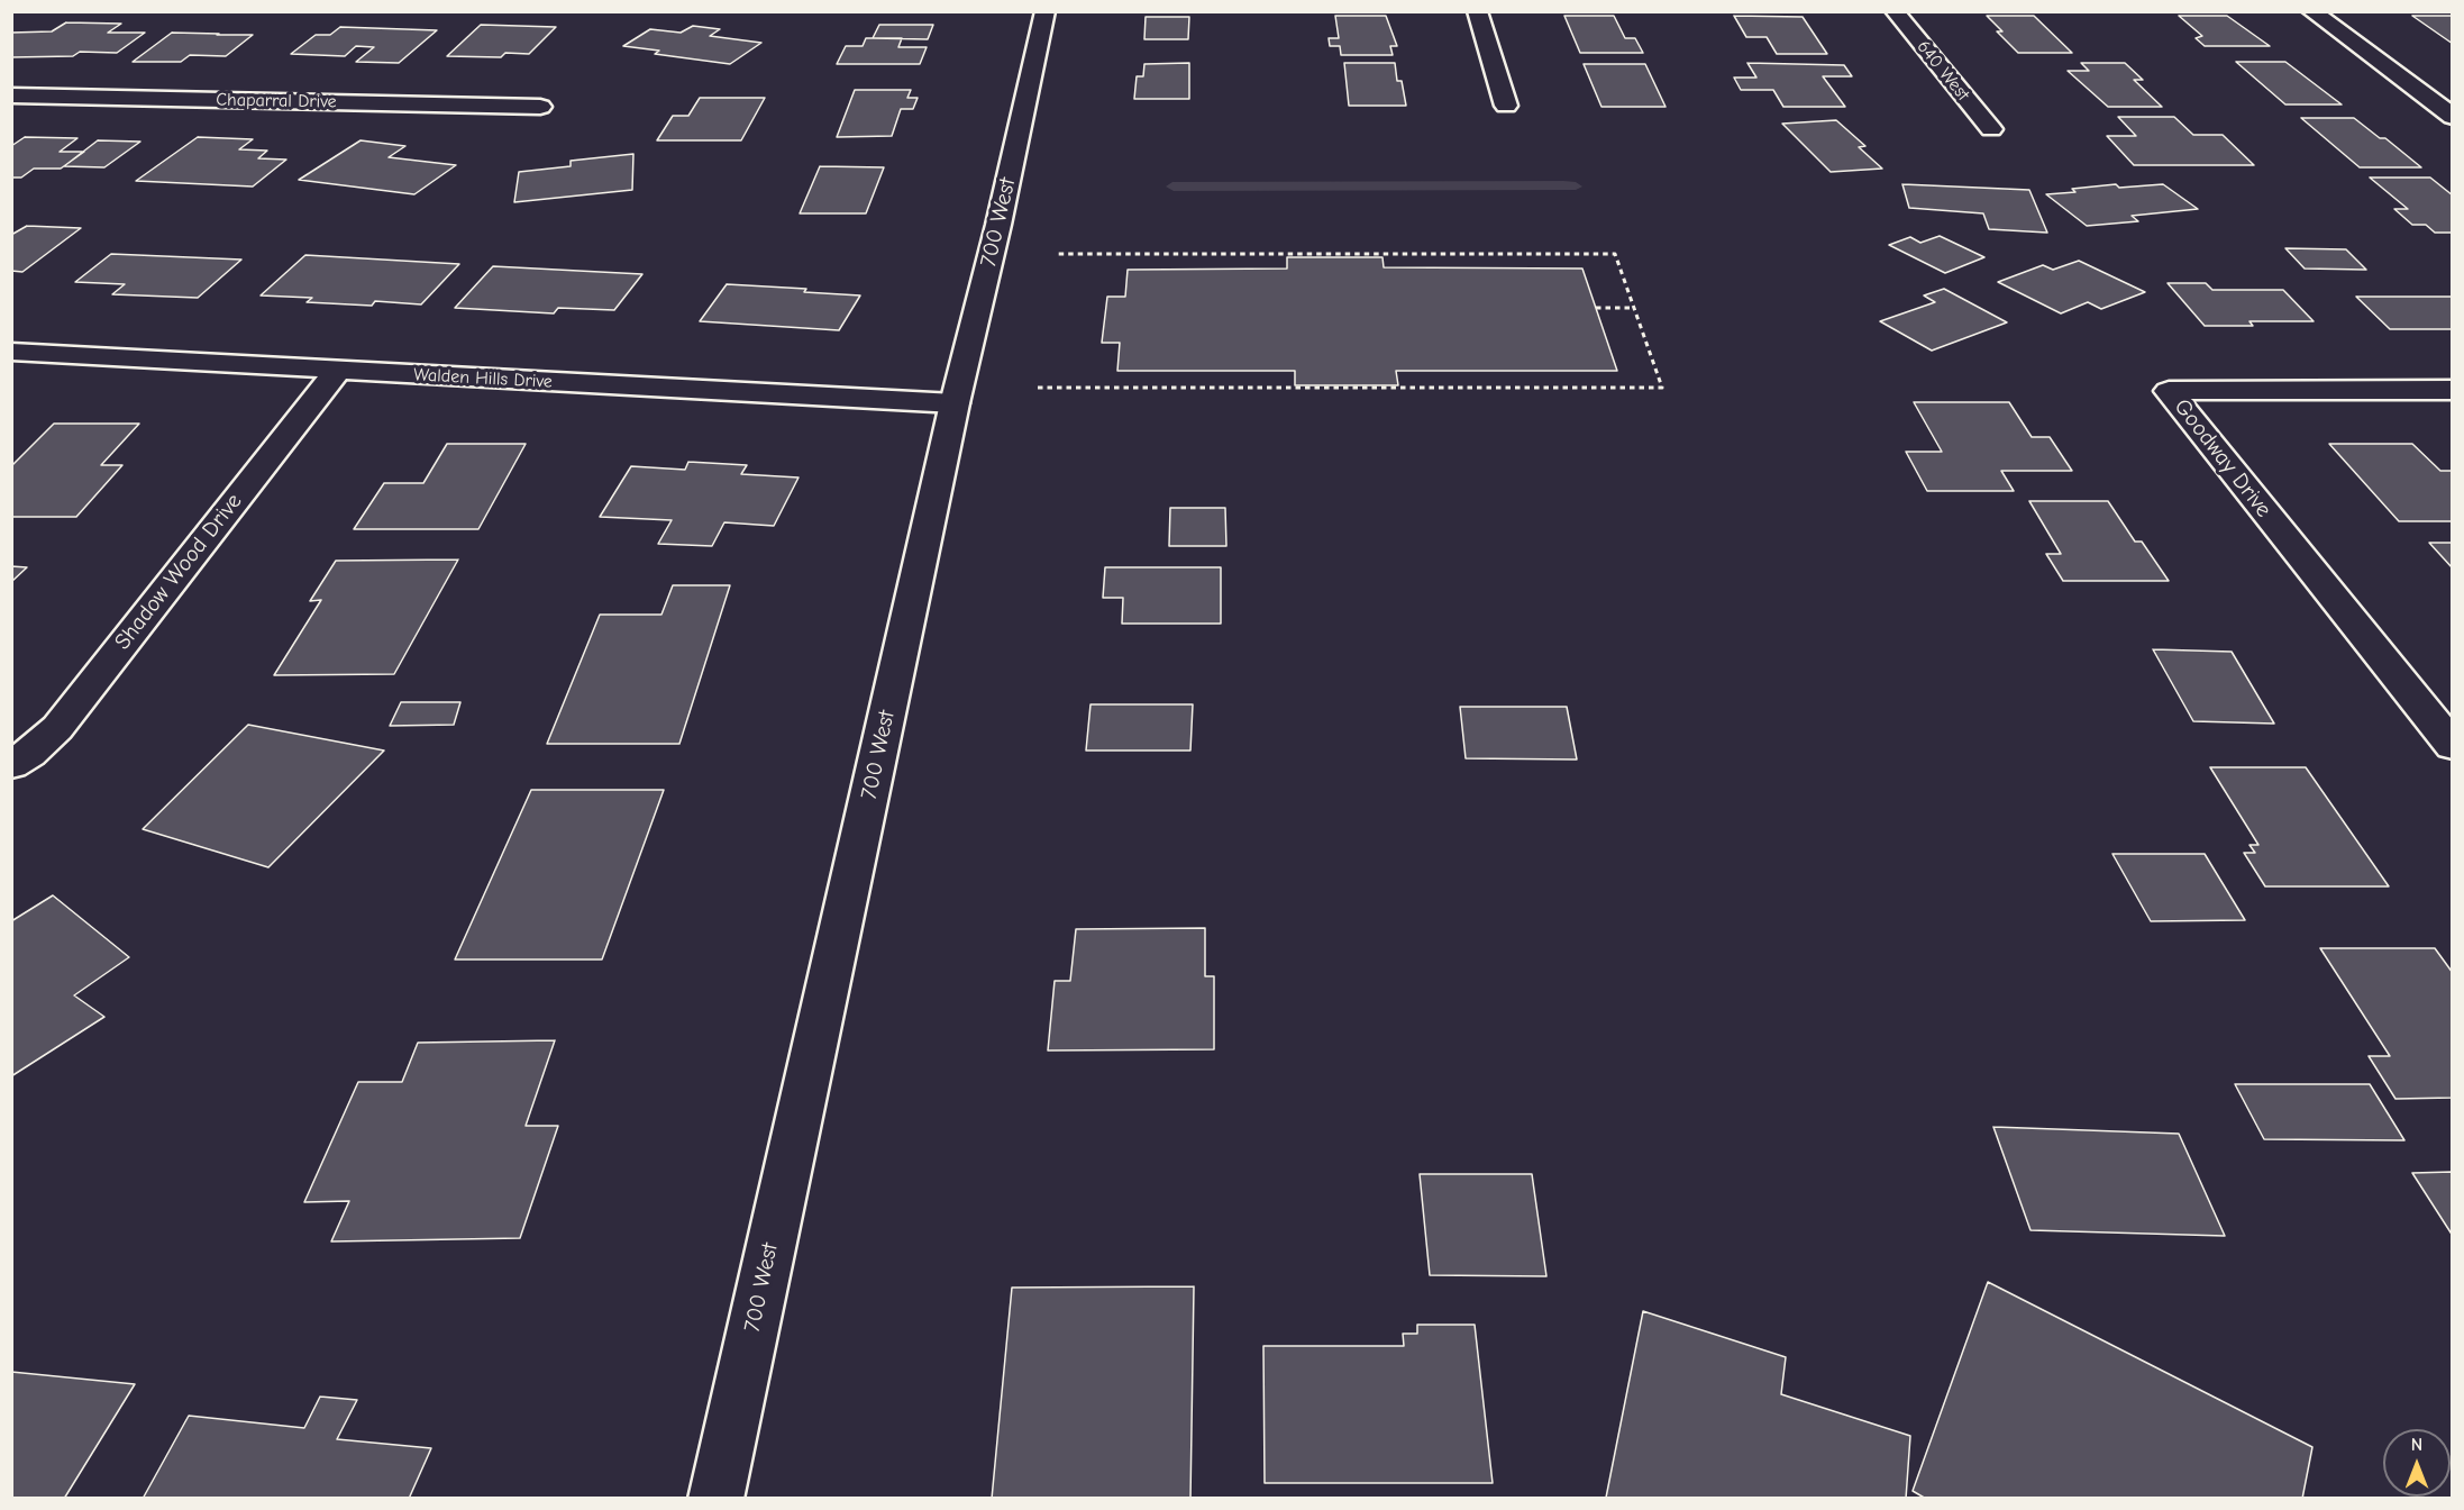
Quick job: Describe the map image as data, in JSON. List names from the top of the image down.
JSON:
{
  "streets": {
    "street": [
      "640 West",
      "Chaparral Drive",
      "700 West",
      "Walden Hills Drive",
      "Goodway Drive",
      "Shadow Wood Drive"
    ]
  },
  "crossings": [
    ["700 West", "Walden Hills Drive"],
    ["Walden Hills Drive", "Shadow Wood Drive"]
  ],
  "north": "top"
}
